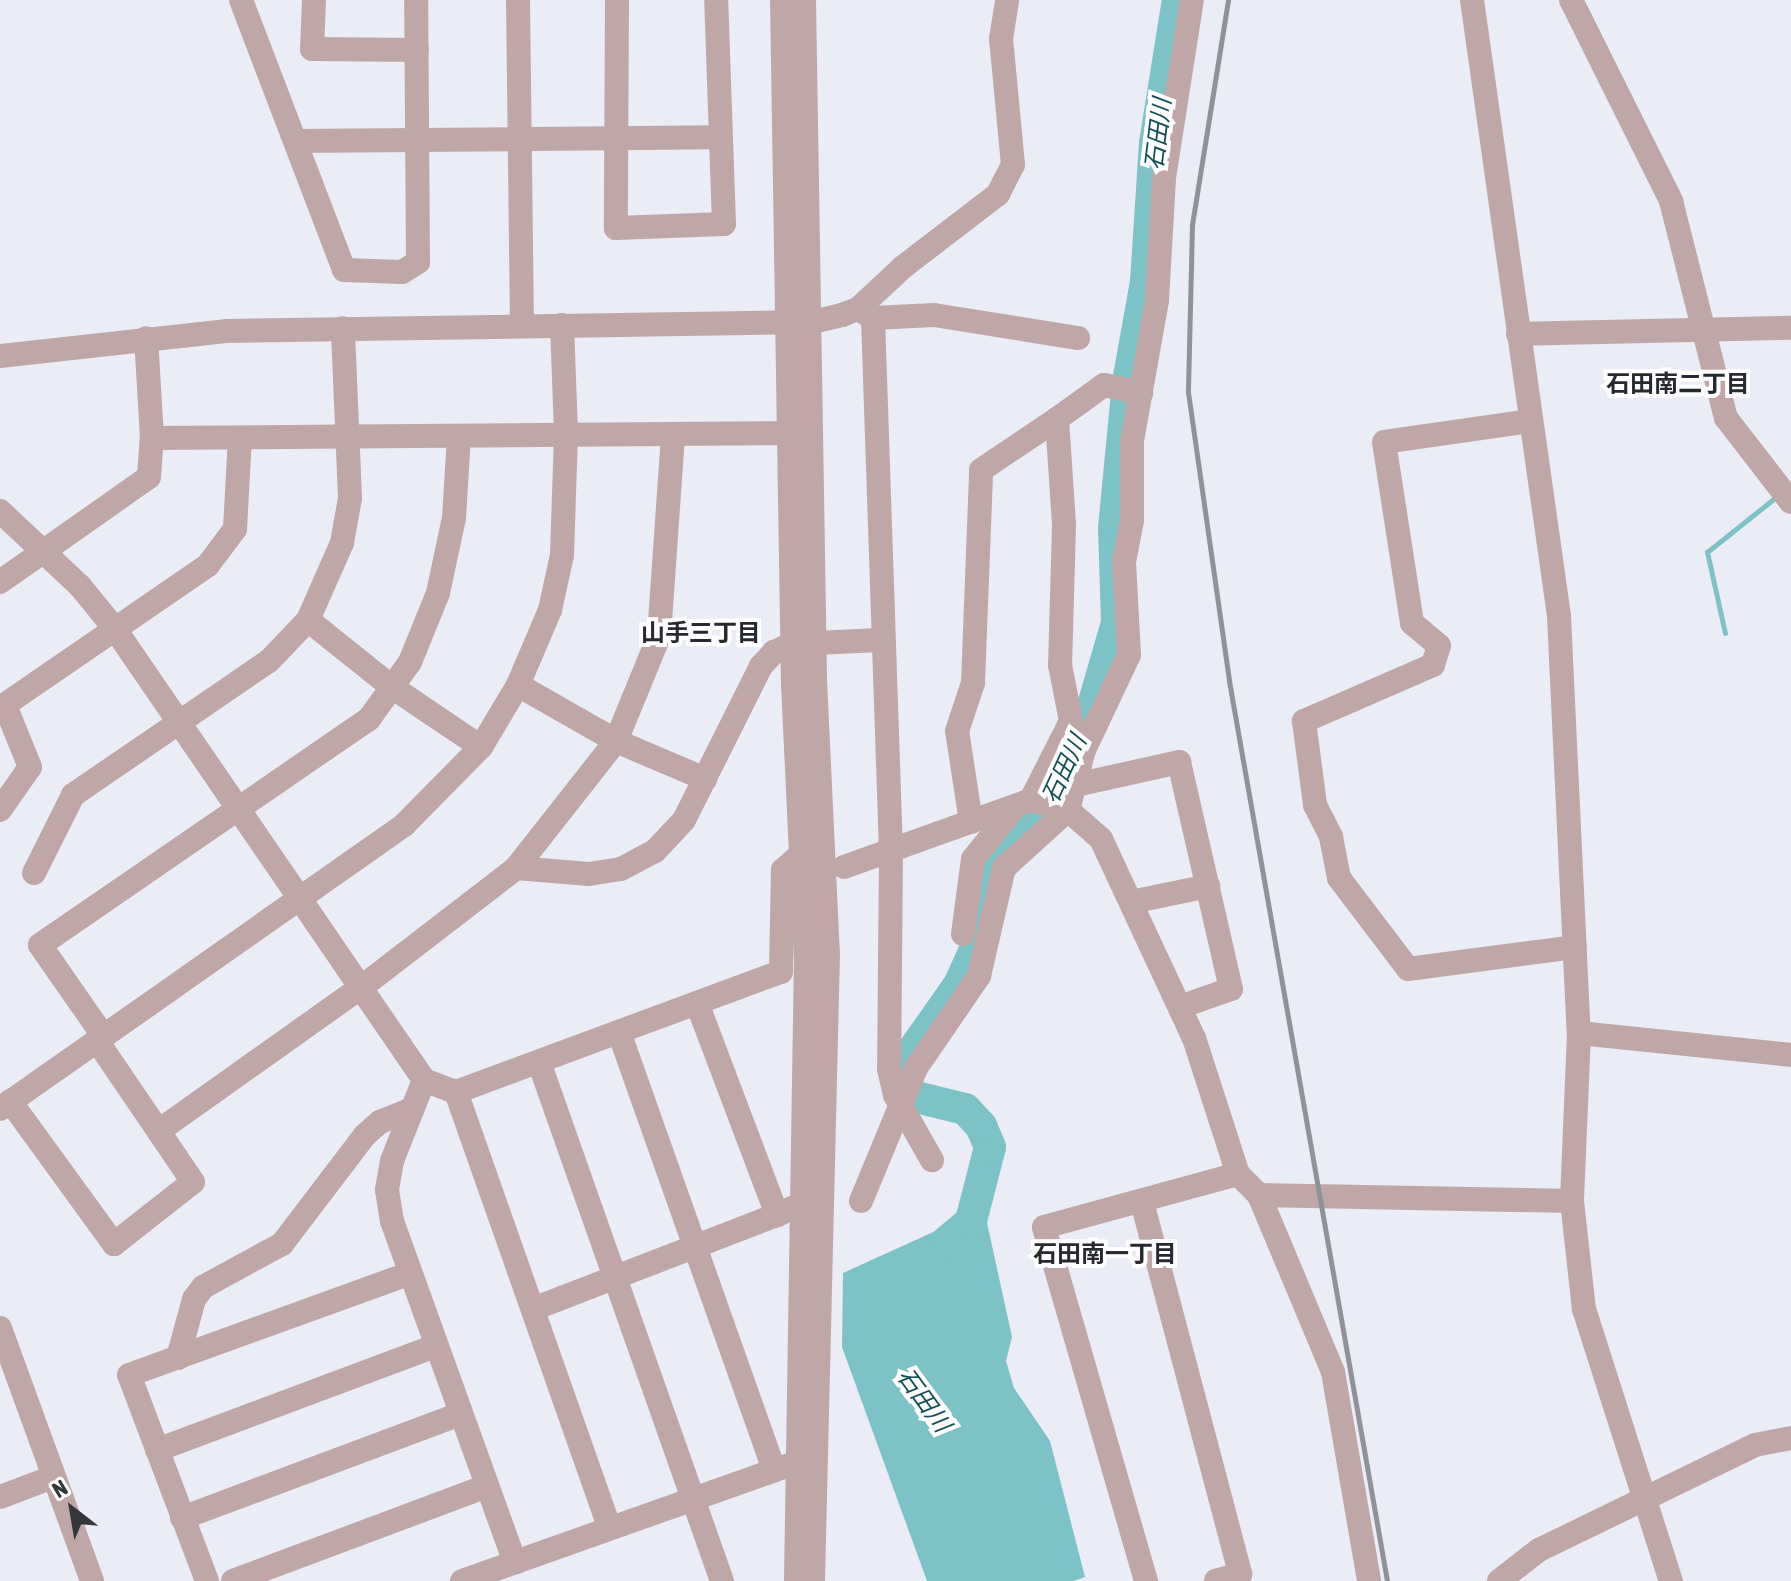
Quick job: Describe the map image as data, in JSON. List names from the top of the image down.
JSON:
{
  "districts": ["石田南二丁目", "山手三丁目", "石田南一丁目"],
  "water": ["石田川"],
  "north": "top left"
}
